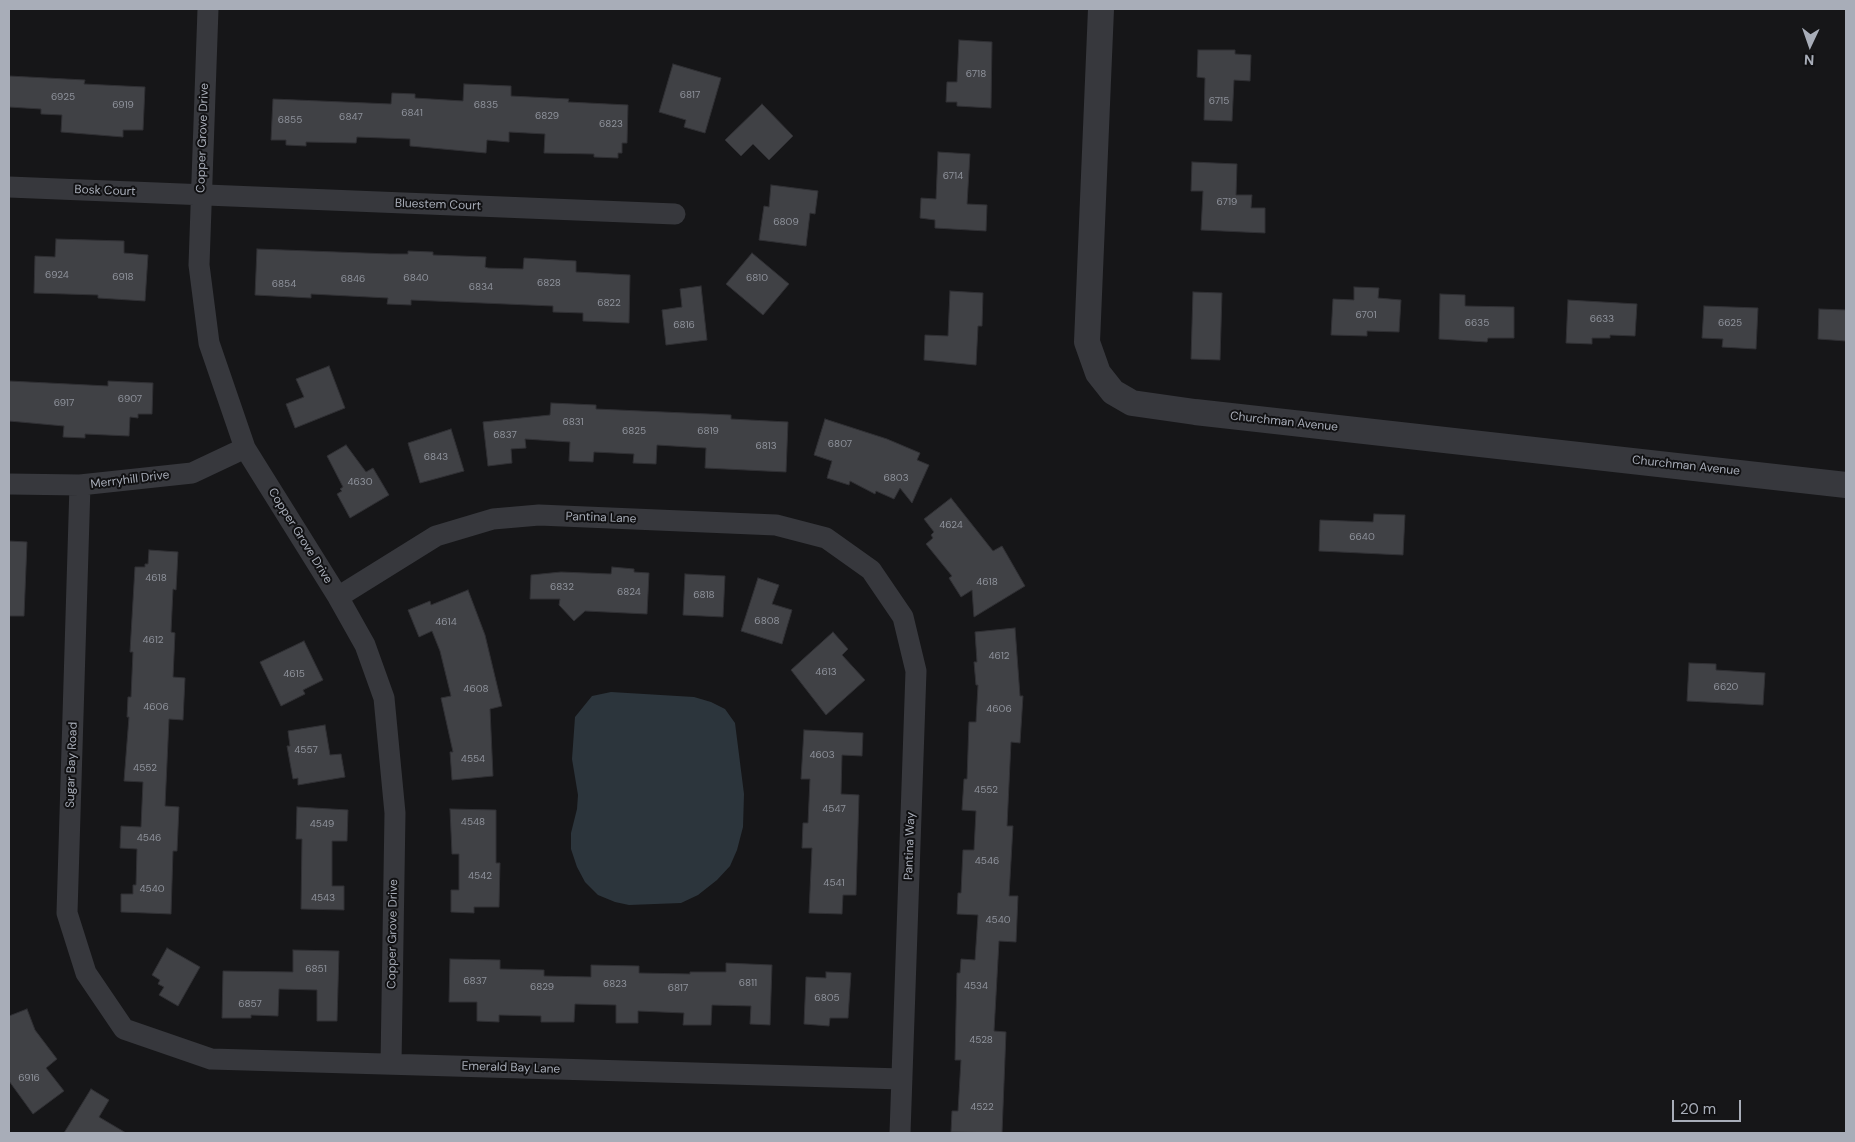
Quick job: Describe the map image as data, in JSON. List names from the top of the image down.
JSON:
{
  "streets": {
    "street": [
      "Copper Grove Drive",
      "Bosk Court",
      "Bluestem Court",
      "Churchman Avenue",
      "Merryhill Drive",
      "Pantina Lane",
      "Sugar Bay Road",
      "Pantina Way",
      "Emerald Bay Lane"
    ]
  },
  "crossings": [
    ["Copper Grove Drive", "Bosk Court"],
    ["Copper Grove Drive", "Bluestem Court"],
    ["Copper Grove Drive", "Merryhill Drive"],
    ["Copper Grove Drive", "Pantina Lane"],
    ["Copper Grove Drive", "Emerald Bay Lane"],
    ["Bosk Court", "Bluestem Court"],
    ["Merryhill Drive", "Sugar Bay Road"],
    ["Pantina Lane", "Pantina Way"],
    ["Sugar Bay Road", "Emerald Bay Lane"],
    ["Pantina Way", "Emerald Bay Lane"]
  ],
  "house_numbers": [
    "6718",
    "6817",
    "6925",
    "6715",
    "6919",
    "6835",
    "6841",
    "6829",
    "6847",
    "6855",
    "6823",
    "6714",
    "6719",
    "6809",
    "6924",
    "6918",
    "6840",
    "6810",
    "6846",
    "6828",
    "6854",
    "6834",
    "6822",
    "6701",
    "6633",
    "6635",
    "6625",
    "6816",
    "6907",
    "6917",
    "6831",
    "6825",
    "6819",
    "6837",
    "6807",
    "6813",
    "6843",
    "6803",
    "4630",
    "4624",
    "6640",
    "4618",
    "4618",
    "6832",
    "6824",
    "6818",
    "6808",
    "4614",
    "4612",
    "4612",
    "4613",
    "4615",
    "6620",
    "4608",
    "4606",
    "4606",
    "4557",
    "4603",
    "4554",
    "4552",
    "4552",
    "4547",
    "4548",
    "4549",
    "4546",
    "4546",
    "4542",
    "4541",
    "4540",
    "4543",
    "4540",
    "6851",
    "6837",
    "6811",
    "6823",
    "4534",
    "6829",
    "6817",
    "6805",
    "6857",
    "4528",
    "6916",
    "4522"
  ],
  "scale_bar": "20 m",
  "north": "bottom"
}
